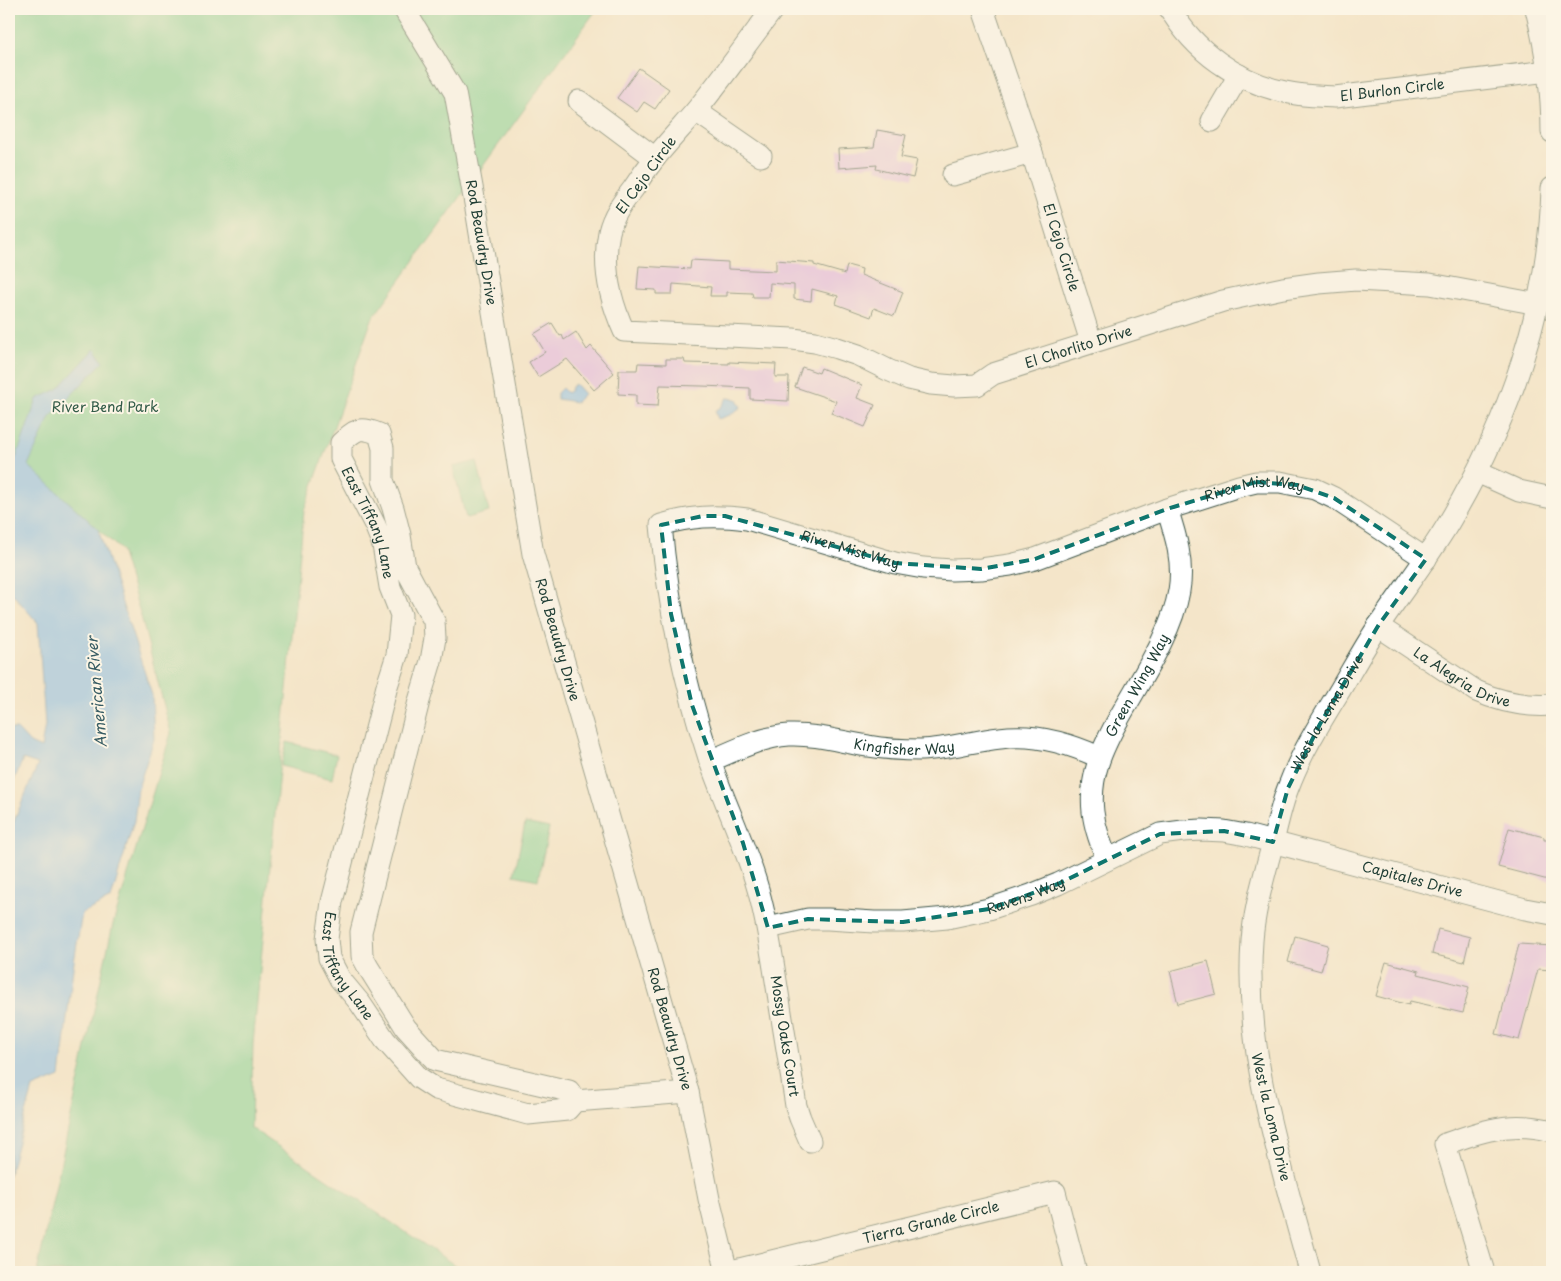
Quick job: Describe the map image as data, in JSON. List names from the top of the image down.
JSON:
{
  "streets": {
    "street": [
      "El Burlon Circle",
      "El Cejo Circle",
      "Rod Beaudry Drive",
      "El Chorlito Drive",
      "River Mist Way",
      "East Tiffany Lane",
      "La Alegria Drive",
      "Green Wing Way",
      "West la Loma Drive",
      "Kingfisher Way",
      "Capitales Drive",
      "Ravens Way",
      "Mossy Oaks Court",
      "Tierra Grande Circle"
    ]
  },
  "crossings": [
    ["El Cejo Circle", "El Chorlito Drive"],
    ["Rod Beaudry Drive", "East Tiffany Lane"],
    ["Rod Beaudry Drive", "Tierra Grande Circle"],
    ["El Chorlito Drive", "West la Loma Drive"],
    ["River Mist Way", "Green Wing Way"],
    ["River Mist Way", "West la Loma Drive"],
    ["River Mist Way", "Kingfisher Way"],
    ["River Mist Way", "Ravens Way"],
    ["River Mist Way", "Mossy Oaks Court"],
    ["La Alegria Drive", "West la Loma Drive"],
    ["Green Wing Way", "Kingfisher Way"],
    ["Green Wing Way", "Ravens Way"],
    ["West la Loma Drive", "Capitales Drive"],
    ["West la Loma Drive", "Ravens Way"],
    ["Capitales Drive", "Ravens Way"],
    ["Ravens Way", "Mossy Oaks Court"]
  ],
  "water": ["American River"],
  "parks": ["River Bend Park"]
}
